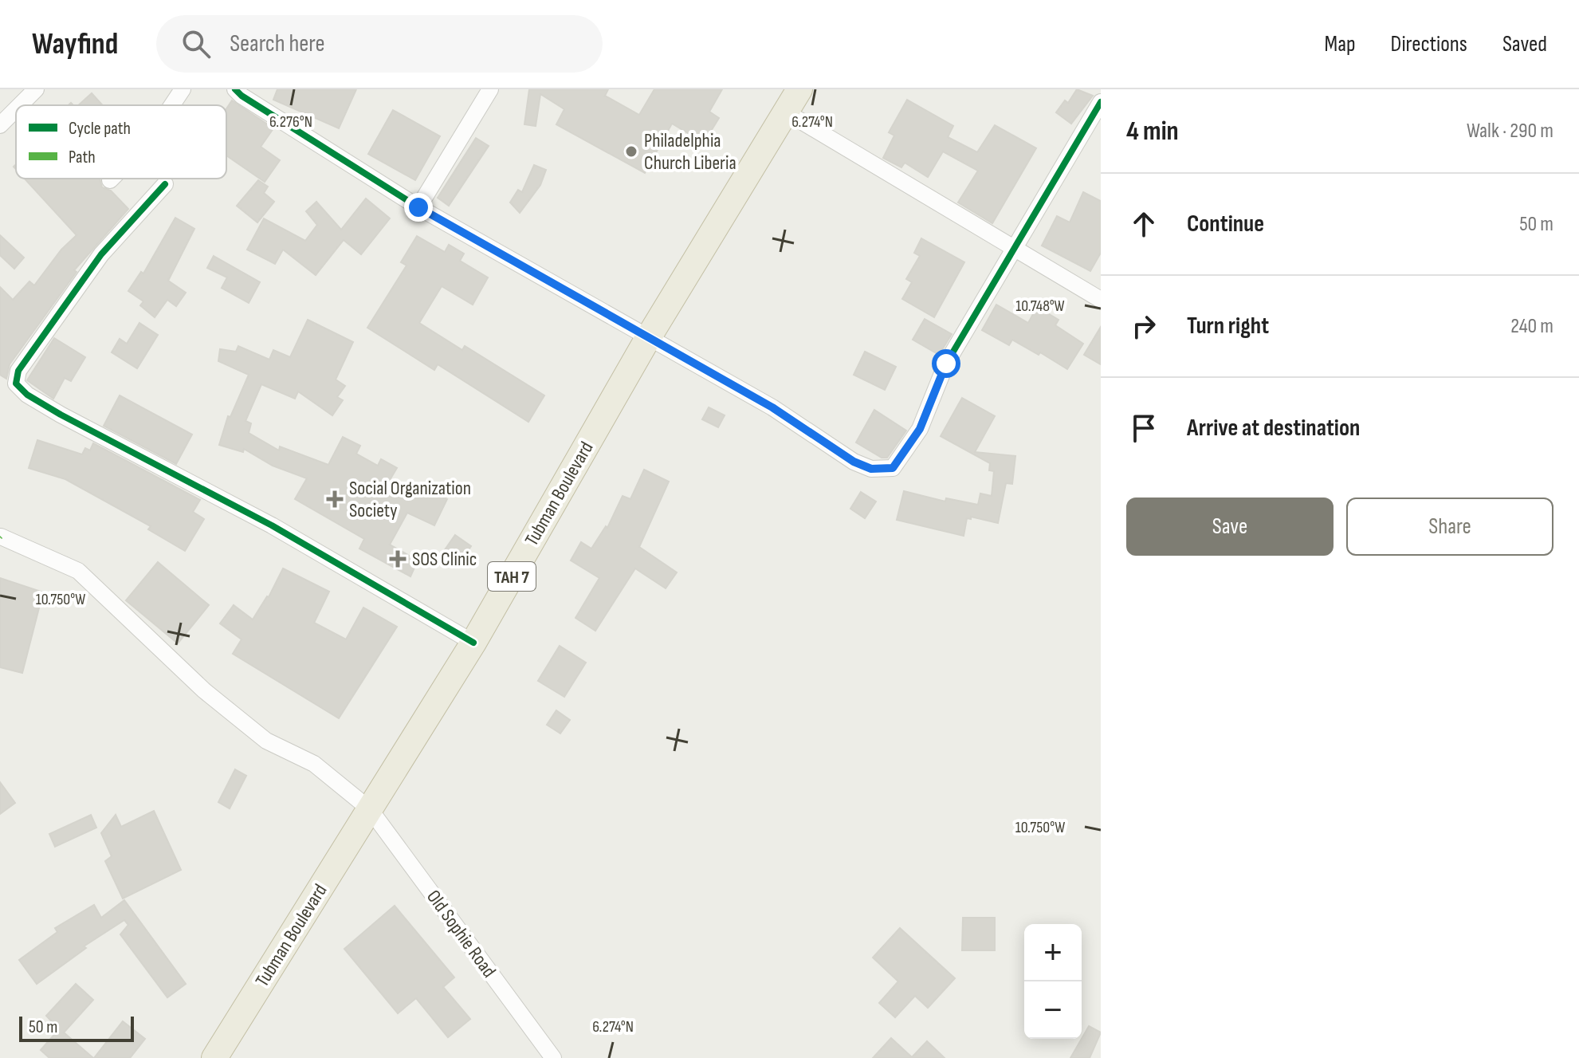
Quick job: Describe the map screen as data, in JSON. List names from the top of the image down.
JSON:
{
  "streets": {
    "highway": ["Tubman Boulevard", "TAH 7"],
    "street": ["Old Sophie Road"]
  },
  "crossings": [
    ["Tubman Boulevard", "Old Sophie Road"]
  ],
  "places": {
    "other": ["Philadelphia Church Liberia"],
    "health": ["Social Organization Society", "SOS Clinic"]
  },
  "legend": ["Cycle path", "Path"],
  "scale_bar": "50 m",
  "page": {
    "header": "Wayfind",
    "search": "Search here",
    "nav": ["Map", "Directions", "Saved"],
    "heading": ["4 min", "Walk · 290 m"],
    "list": [
      ["Continue", "50 m"],
      ["Turn right", "240 m"],
      "Arrive at destination"
    ],
    "buttons": ["Save", "Share"],
    "map_buttons": ["+", "−"],
    "scale": "50 m"
  },
  "coordinates": [
    "6.276°N",
    "6.274°N",
    "10.748°W",
    "10.750°W"
  ]
}
